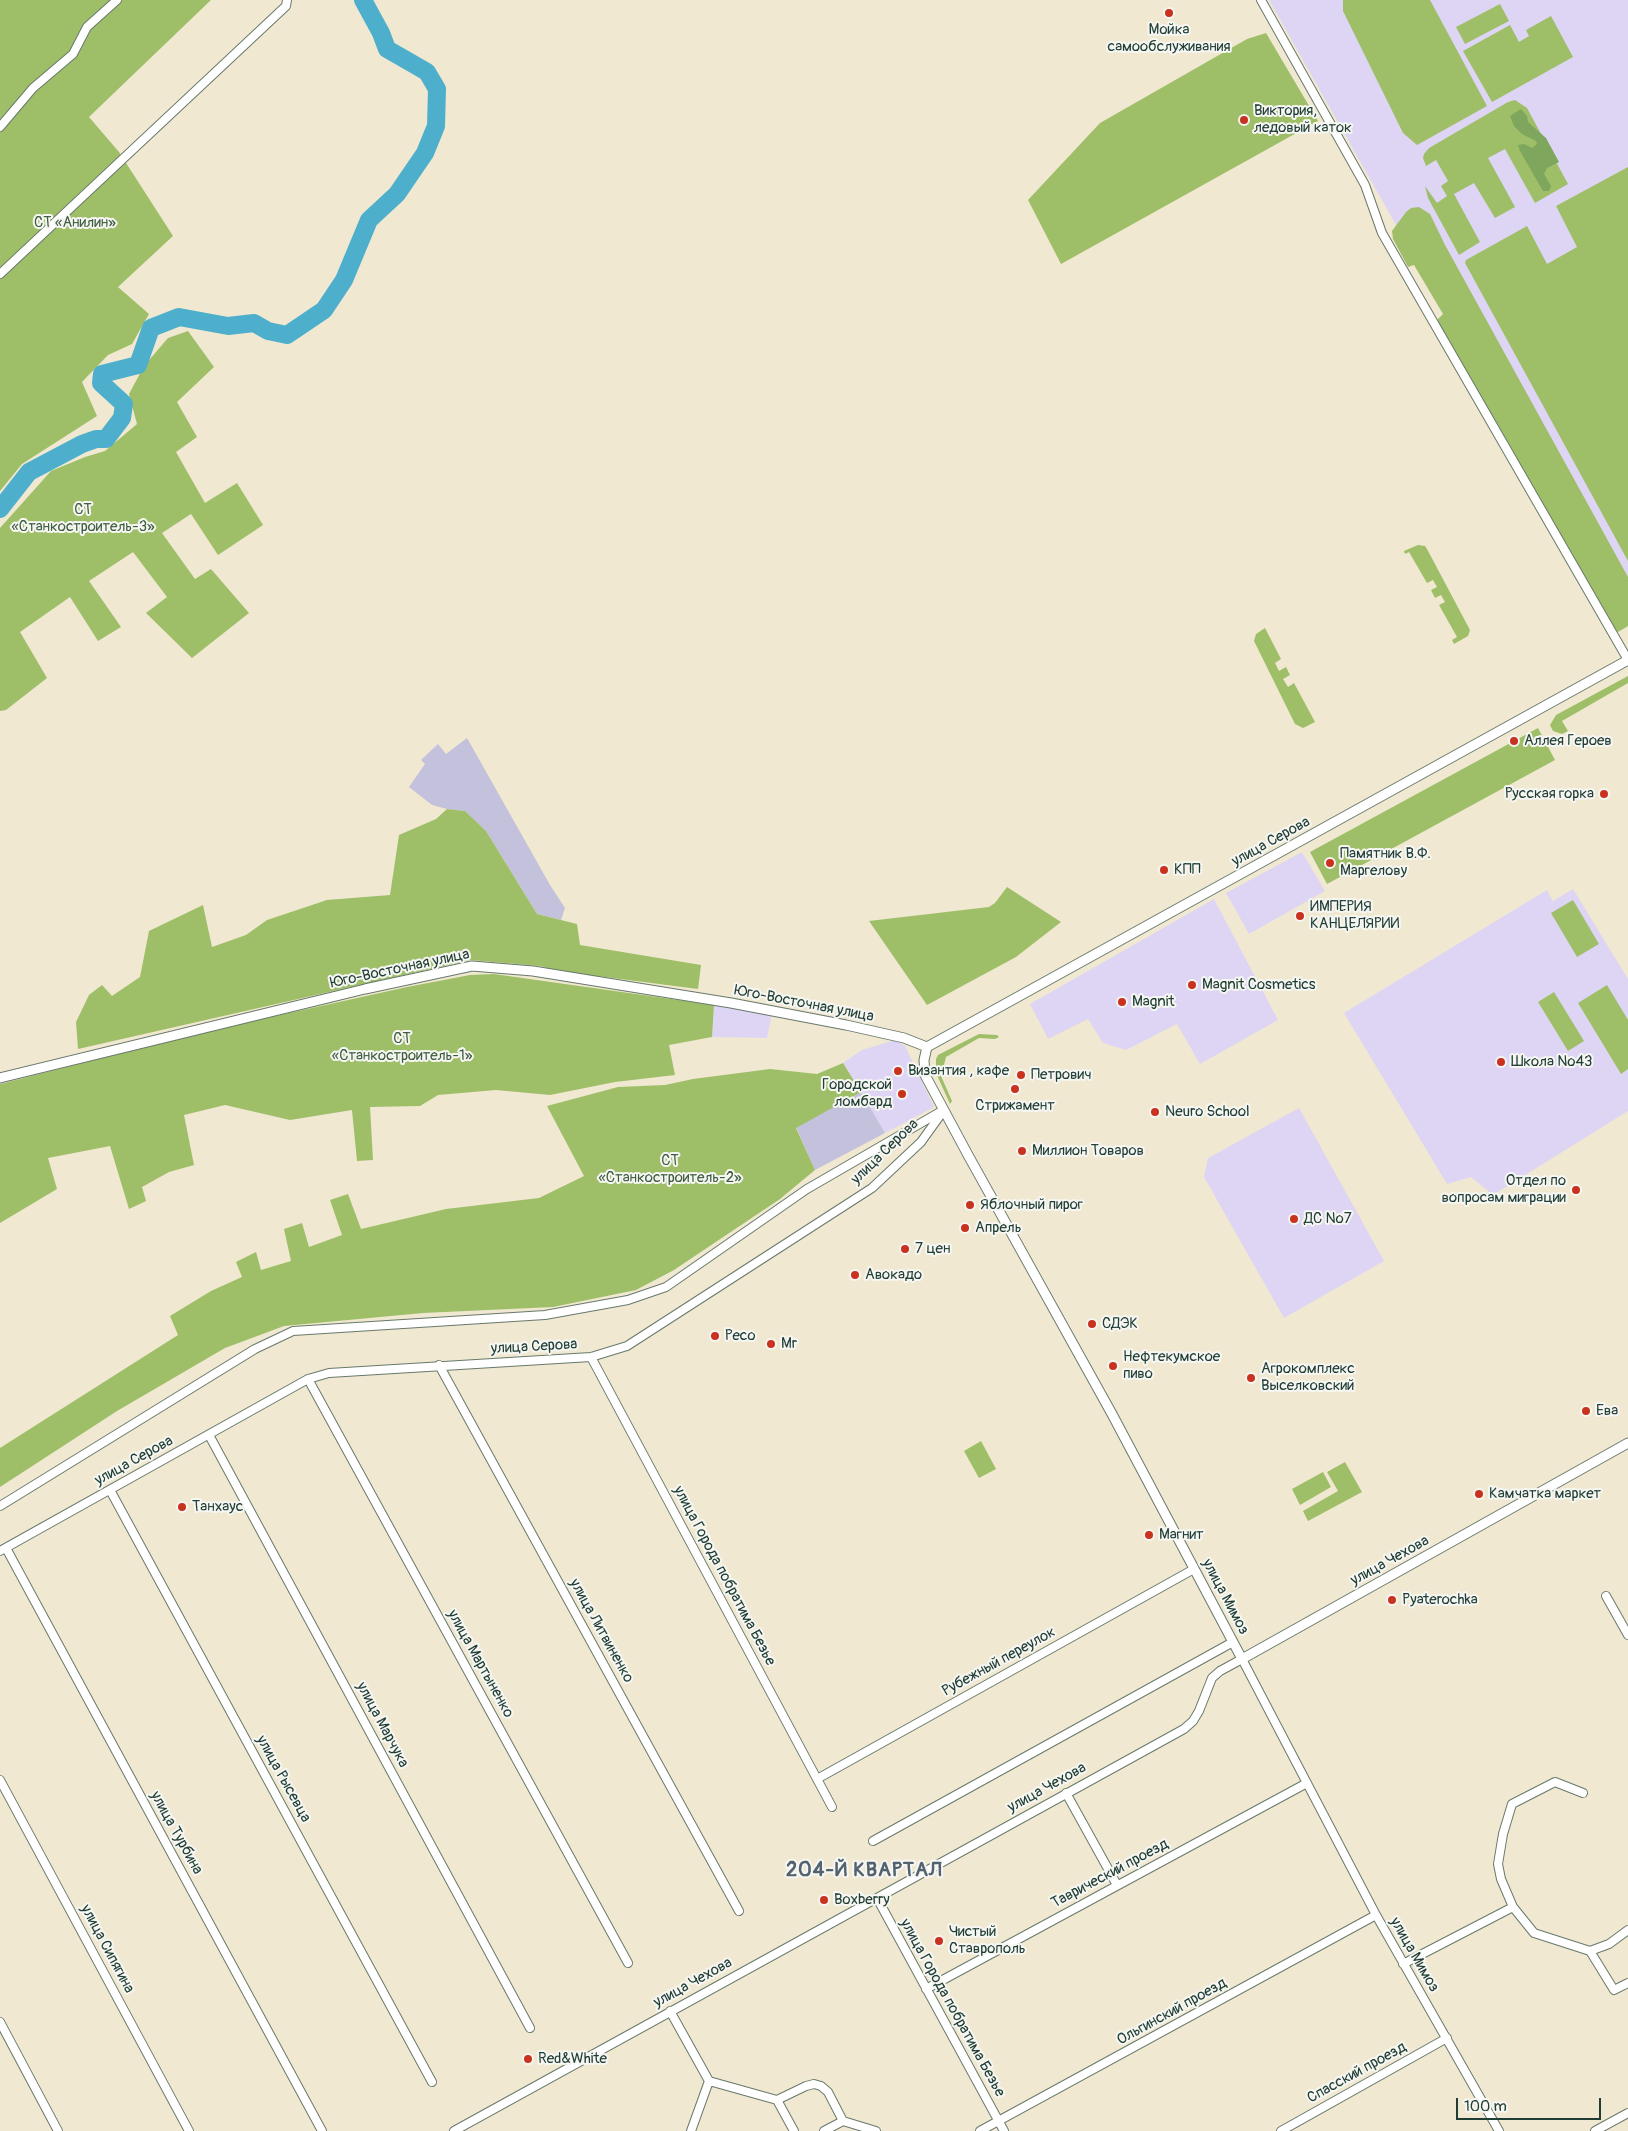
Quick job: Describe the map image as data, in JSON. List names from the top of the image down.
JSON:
{
  "streets": {
    "street": [
      "улица Серова",
      "Юго-Восточная улица",
      "улица Чехова",
      "улица Города побратима Безье",
      "улица Мимоз",
      "улица Литвиненко",
      "Рубежный переулок",
      "улица Мартыненко",
      "улица Марчука",
      "улица Рысевца",
      "улица Турбина",
      "Таврический проезд",
      "улица Сипягина",
      "Ольгинский проезд",
      "Спасский проезд"
    ]
  },
  "crossings": [
    ["улица Серова", "Юго-Восточная улица"],
    ["улица Серова", "улица Города побратима Безье"],
    ["улица Серова", "улица Мимоз"],
    ["улица Серова", "улица Литвиненко"],
    ["улица Серова", "улица Мартыненко"],
    ["улица Серова", "улица Марчука"],
    ["улица Серова", "улица Рысевца"],
    ["улица Серова", "улица Турбина"],
    ["Юго-Восточная улица", "улица Мимоз"],
    ["улица Чехова", "улица Города побратима Безье"],
    ["улица Чехова", "улица Мимоз"],
    ["улица Города побратима Безье", "Рубежный переулок"],
    ["улица Города побратима Безье", "Таврический проезд"],
    ["улица Города побратима Безье", "Ольгинский проезд"],
    ["улица Мимоз", "Рубежный переулок"],
    ["улица Мимоз", "Таврический проезд"],
    ["улица Мимоз", "Ольгинский проезд"],
    ["улица Мимоз", "Спасский проезд"]
  ],
  "districts": ["204-Й КВАРТАЛ"],
  "parks": [
    "СТ «Анилин»",
    "СТ «Станкостроитель-3»",
    "СТ «Станкостроитель-1»",
    "СТ «Станкостроитель-2»"
  ],
  "places": [
    "Мойка самообслуживания",
    "Виктория, ледовый каток",
    "Аллея Героев",
    "Русская горка",
    "Памятник В.Ф. Маргелову",
    "КПП",
    "ИМПЕРИЯ КАНЦЕЛЯРИИ",
    "Magnit Cosmetics",
    "Magnit",
    "Школа №43",
    "Византия , кафе",
    "Петрович",
    "Стрижамент",
    "Городской ломбард",
    "Neuro School",
    "Миллион Товаров",
    "Отдел по вопросам миграции",
    "Яблочный пирог",
    "ДС №7",
    "Апрель",
    "7 цен",
    "Авокадо",
    "СДЭК",
    "Ресо",
    "Mr",
    "Нефтекумское пиво",
    "Агрокомплекс Выселковский",
    "Ева",
    "Камчатка маркет",
    "Танхаус",
    "Магнит",
    "Pyaterochka",
    "Boxberry",
    "Чистый Ставрополь",
    "Red&White"
  ],
  "scale_bar": "100 m"
}
